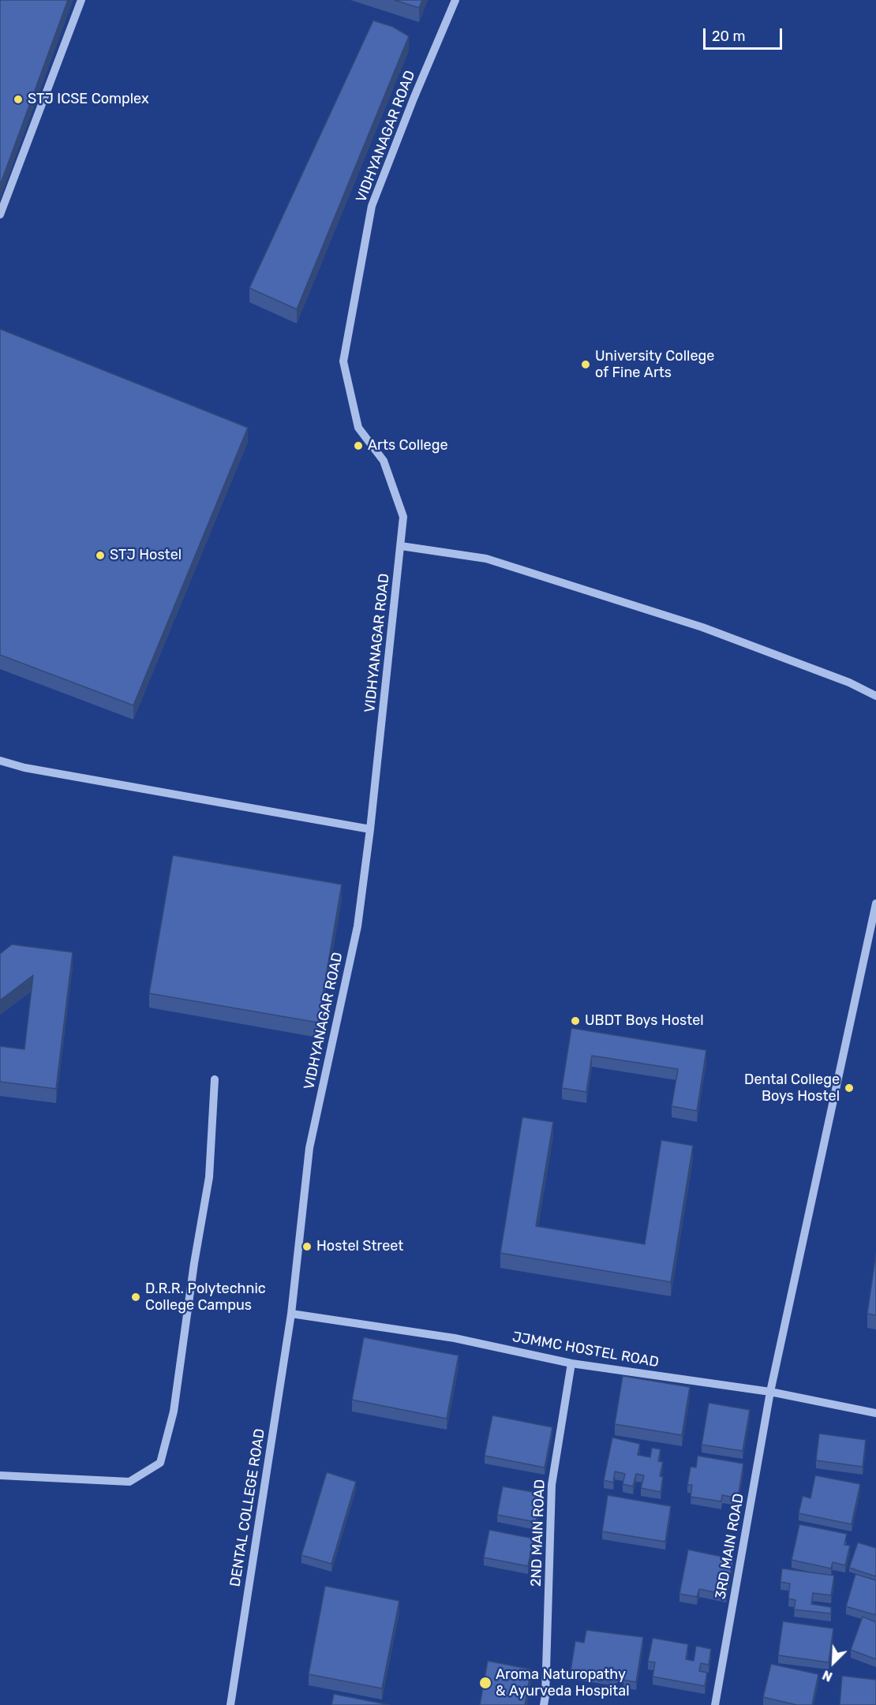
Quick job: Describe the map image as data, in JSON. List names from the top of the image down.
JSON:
{
  "streets": {
    "street": [
      "VIDHYANAGAR ROAD",
      "JJMMC HOSTEL ROAD",
      "DENTAL COLLEGE ROAD",
      "2ND MAIN ROAD",
      "3RD MAIN ROAD"
    ]
  },
  "crossings": [
    ["VIDHYANAGAR ROAD", "JJMMC HOSTEL ROAD"],
    ["VIDHYANAGAR ROAD", "DENTAL COLLEGE ROAD"],
    ["JJMMC HOSTEL ROAD", "DENTAL COLLEGE ROAD"],
    ["JJMMC HOSTEL ROAD", "2ND MAIN ROAD"],
    ["JJMMC HOSTEL ROAD", "3RD MAIN ROAD"]
  ],
  "places": [
    "STJ ICSE Complex",
    "University College of Fine Arts",
    "Arts College",
    "STJ Hostel",
    "UBDT Boys Hostel",
    "Dental College Boys Hostel",
    "Hostel Street",
    "D.R.R. Polytechnic College Campus",
    "Aroma Naturopathy & Ayurveda Hospital"
  ],
  "scale_bar": "20 m",
  "north": "bottom left"
}
